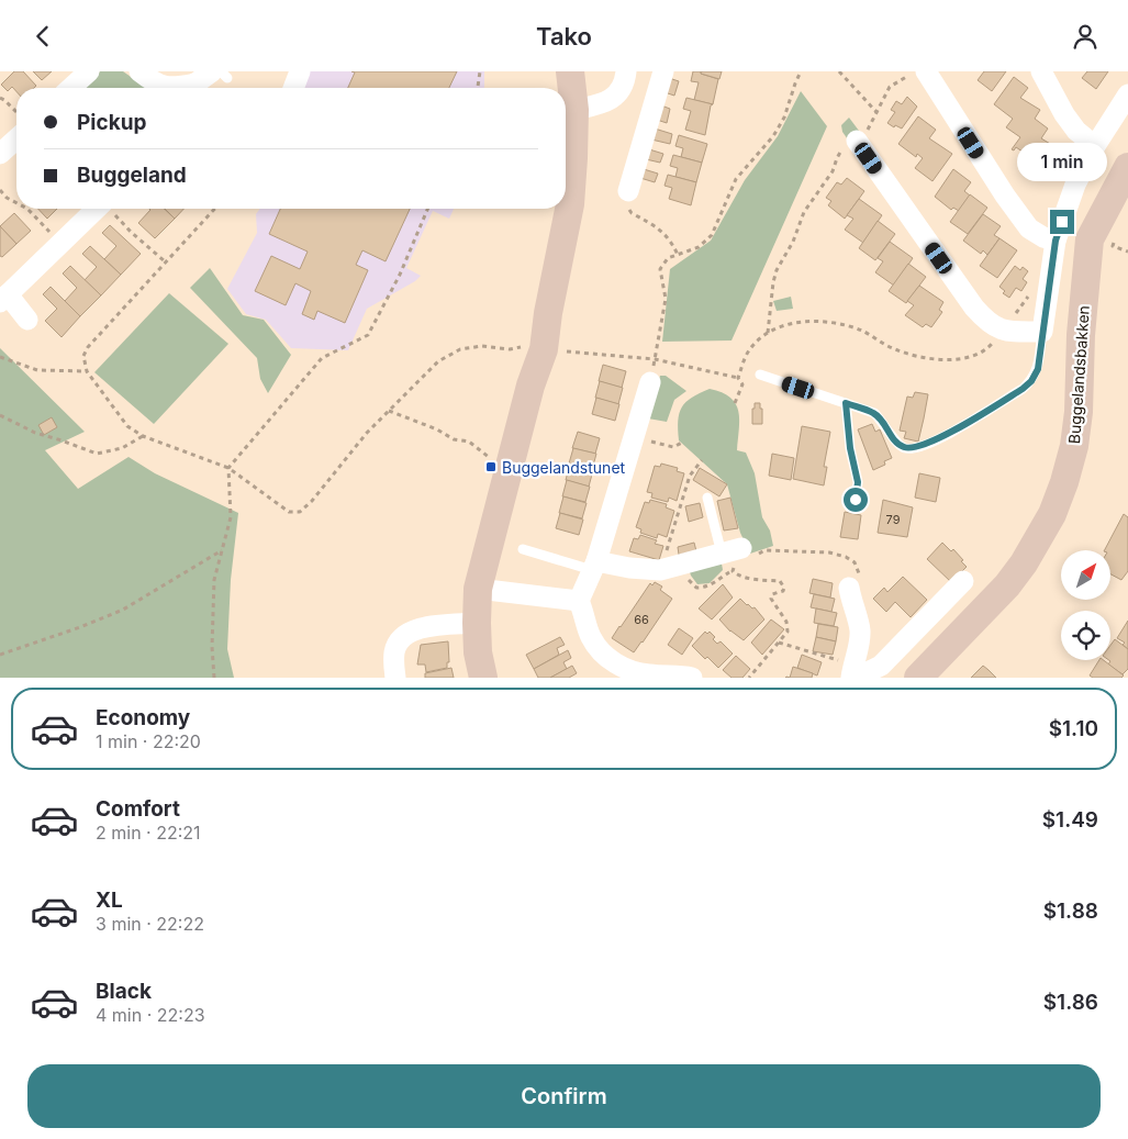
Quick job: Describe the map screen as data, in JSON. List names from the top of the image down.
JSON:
{
  "streets": {
    "street": ["Buggelandsbakken"]
  },
  "places": {
    "transit": ["Buggelandstunet"]
  },
  "house_numbers": ["79", "66"],
  "north": "top right",
  "page": {
    "header": "Tako",
    "banner": ["Pickup", "Buggeland"],
    "bubble": "1 min",
    "list": [
      {
        "name": "Economy",
        "note": "1 min · 22:20",
        "value": "$1.10"
      },
      {
        "name": "Comfort",
        "note": "2 min · 22:21",
        "value": "$1.49"
      },
      {
        "name": "XL",
        "note": "3 min · 22:22",
        "value": "$1.88"
      },
      {
        "name": "Black",
        "note": "4 min · 22:23",
        "value": "$1.86"
      }
    ],
    "buttons": "Confirm"
  }
}
